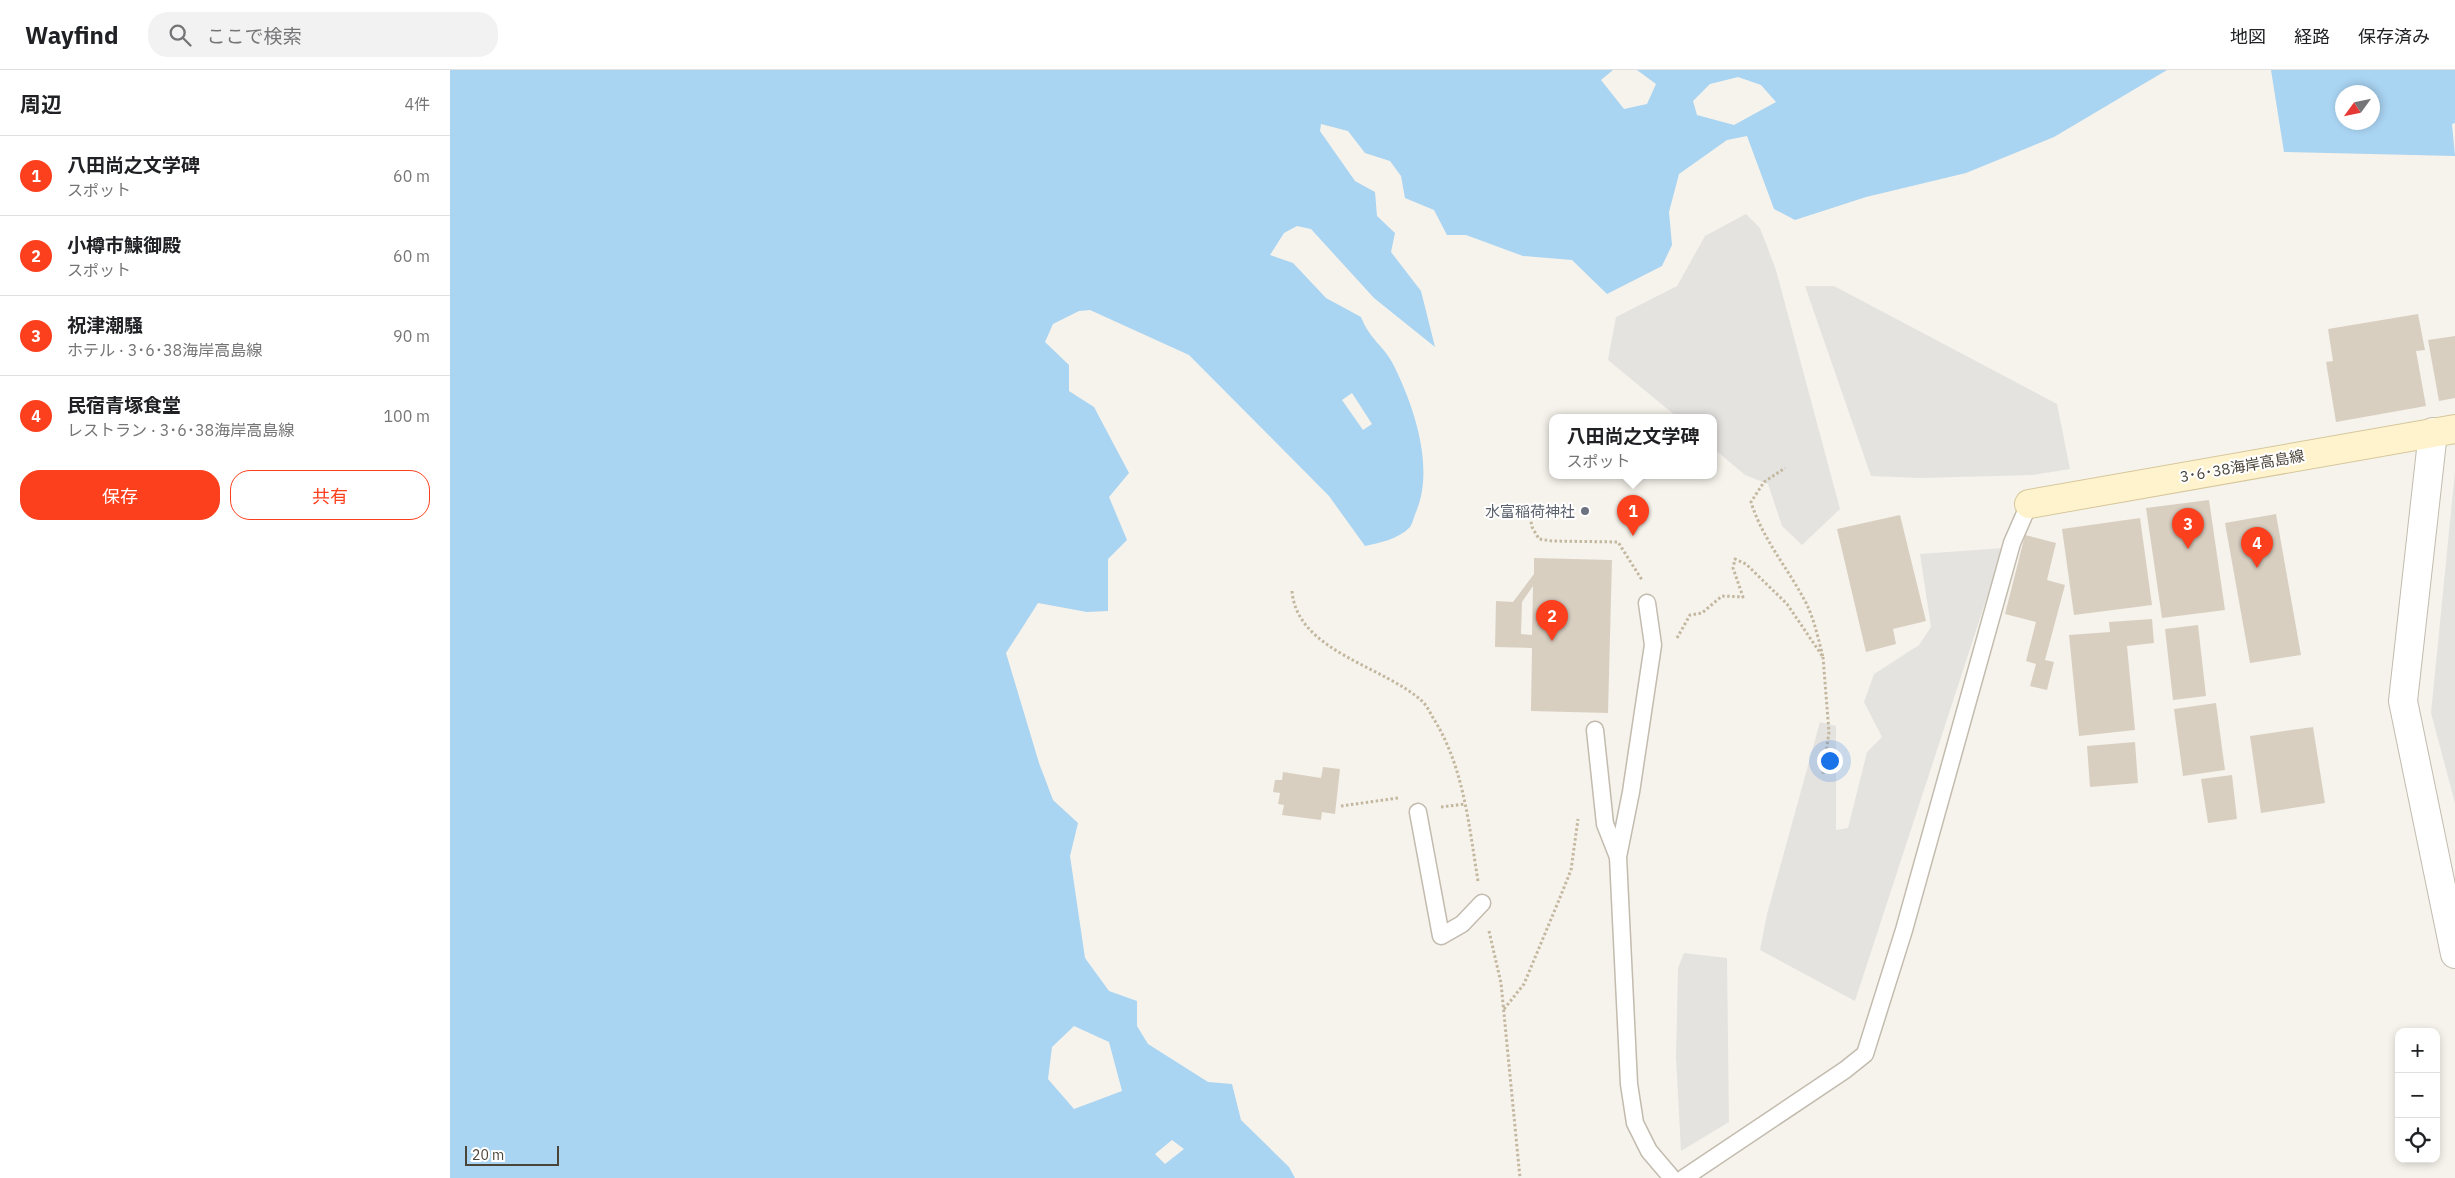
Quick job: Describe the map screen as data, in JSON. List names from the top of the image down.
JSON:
{
  "streets": {
    "main road": ["3･6･38海岸高島線"]
  },
  "places": ["水富稲荷神社"],
  "scale_bar": "20 m",
  "north": "bottom left",
  "page": {
    "header": "Wayfind",
    "search": "ここで検索",
    "nav": ["地図", "経路", "保存済み"],
    "heading": ["周辺", "4件"],
    "list": [
      {
        "mark": "1",
        "name": "八田尚之文学碑",
        "note": "スポット",
        "value": "60 m"
      },
      {
        "mark": "2",
        "name": "小樽市鰊御殿",
        "note": "スポット",
        "value": "60 m"
      },
      {
        "mark": "3",
        "name": "祝津潮騒",
        "note": "ホテル · 3･6･38海岸高島線",
        "value": "90 m"
      },
      {
        "mark": "4",
        "name": "民宿青塚食堂",
        "note": "レストラン · 3･6･38海岸高島線",
        "value": "100 m"
      }
    ],
    "popup": ["八田尚之文学碑", "スポット"],
    "buttons": ["保存", "共有"],
    "pins": [
      "1",
      "3",
      "4",
      "2"
    ],
    "map_buttons": ["+", "−"],
    "scale": "20 m"
  }
}
